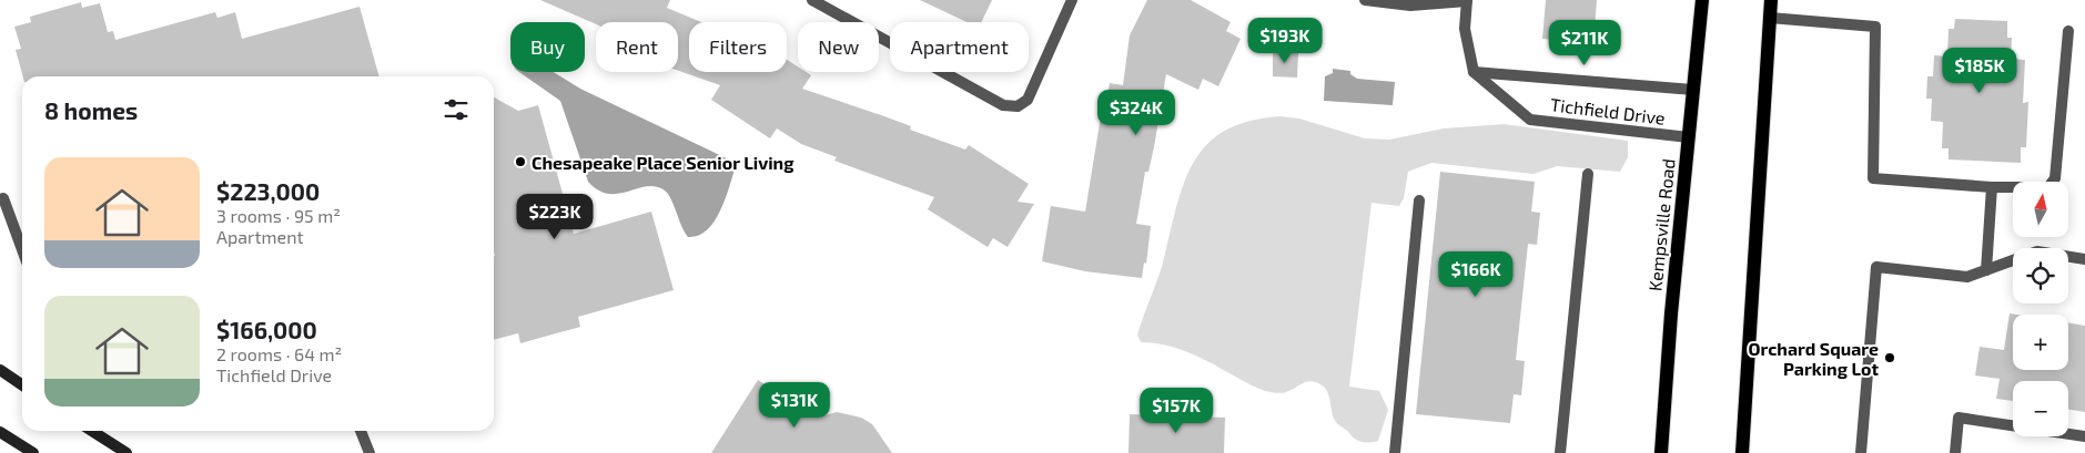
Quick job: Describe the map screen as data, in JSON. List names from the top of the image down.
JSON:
{
  "streets": {
    "main road": ["Kempsville Road"],
    "street": ["Tichfield Drive"]
  },
  "crossings": [
    ["Tichfield Drive", "Kempsville Road"]
  ],
  "places": ["Chesapeake Place Senior Living", "Orchard Square Parking Lot"],
  "north": "top",
  "page": {
    "price": [
      "$193K",
      "$211K",
      "$185K",
      "$324K",
      "$223K",
      "$166K",
      "$131K",
      "$157K"
    ],
    "chip": [
      "Buy",
      "Rent",
      "Filters",
      "New",
      "Apartment"
    ],
    "heading": "8 homes",
    "list": [
      {
        "name": "$223,000",
        "note": "3 rooms · 95 m² · Apartment"
      },
      {
        "name": "$166,000",
        "note": "2 rooms · 64 m² · Tichfield Drive"
      }
    ],
    "map_buttons": ["+", "−"]
  }
}
